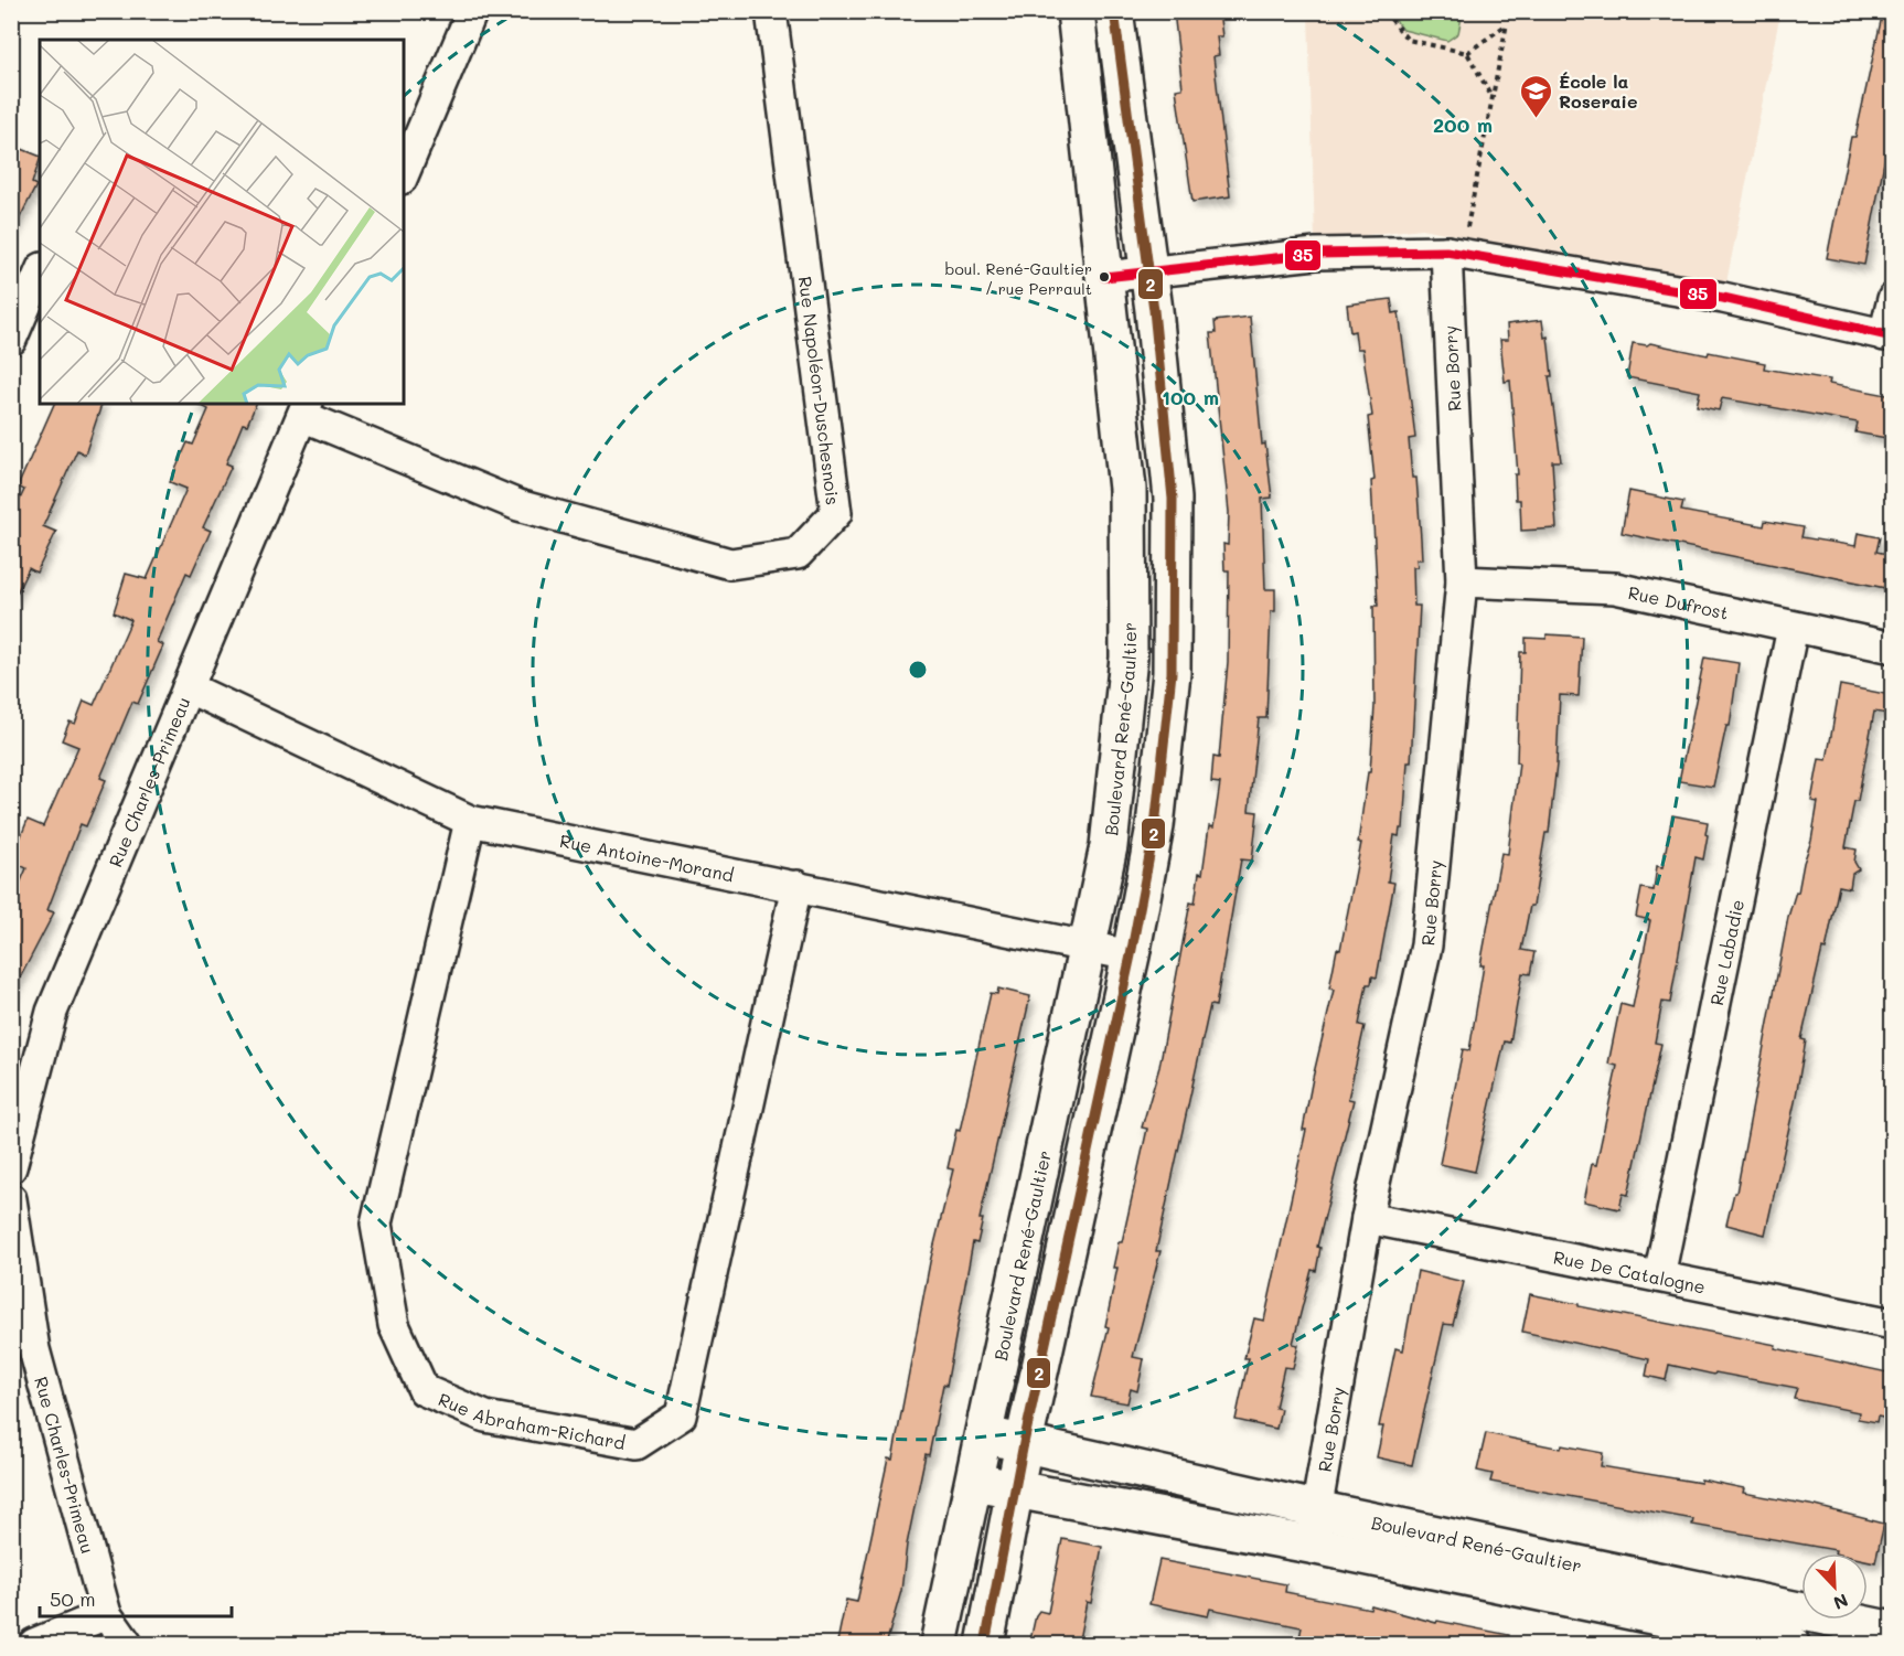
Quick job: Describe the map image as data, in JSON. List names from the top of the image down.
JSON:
{
  "streets": {
    "street": [
      "Rue Borry",
      "Rue Napoléon-Duschesnois",
      "Rue Dufrost",
      "Boulevard René-Gaultier",
      "Rue Charles-Primeau",
      "Rue Antoine-Morand",
      "Rue Labadie",
      "Rue De Catalogne",
      "Rue Abraham-Richard"
    ]
  },
  "crossings": [
    ["Rue Borry", "Rue Dufrost"],
    ["Rue Borry", "Boulevard René-Gaultier"],
    ["Rue Borry", "Rue De Catalogne"],
    ["Rue Napoléon-Duschesnois", "Rue Charles-Primeau"],
    ["Rue Dufrost", "Rue Labadie"],
    ["Boulevard René-Gaultier", "Rue Antoine-Morand"],
    ["Rue Charles-Primeau", "Rue Antoine-Morand"],
    ["Rue Antoine-Morand", "Rue Abraham-Richard"],
    ["Rue Labadie", "Rue De Catalogne"]
  ],
  "places": {
    "school or university": ["École la Roseraie"],
    "other": ["boul. René-Gaultier / rue Perrault"]
  },
  "lines": ["transit line 2", "transit line 35"],
  "scale_bar": "50 m",
  "north": "bottom right",
  "rings": ["200 m", "100 m"]
}
